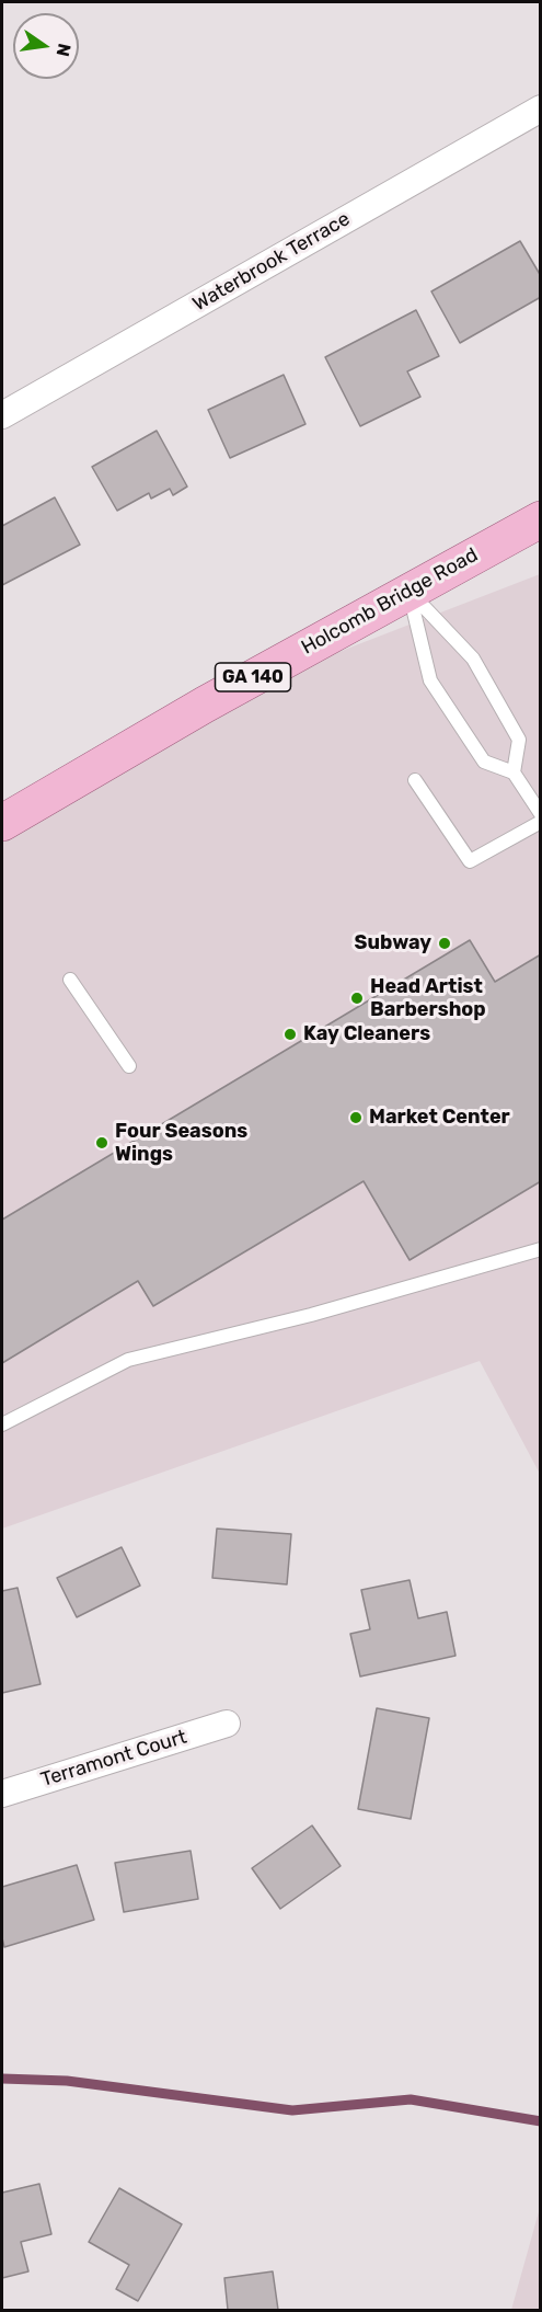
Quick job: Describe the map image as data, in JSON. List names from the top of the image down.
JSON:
{
  "streets": {
    "main road": ["Holcomb Bridge Road", "GA 140"],
    "street": ["Waterbrook Terrace", "Terramont Court"]
  },
  "places": [
    "Subway",
    "Head Artist Barbershop",
    "Kay Cleaners",
    "Market Center",
    "Four Seasons Wings"
  ],
  "north": "right"
}
